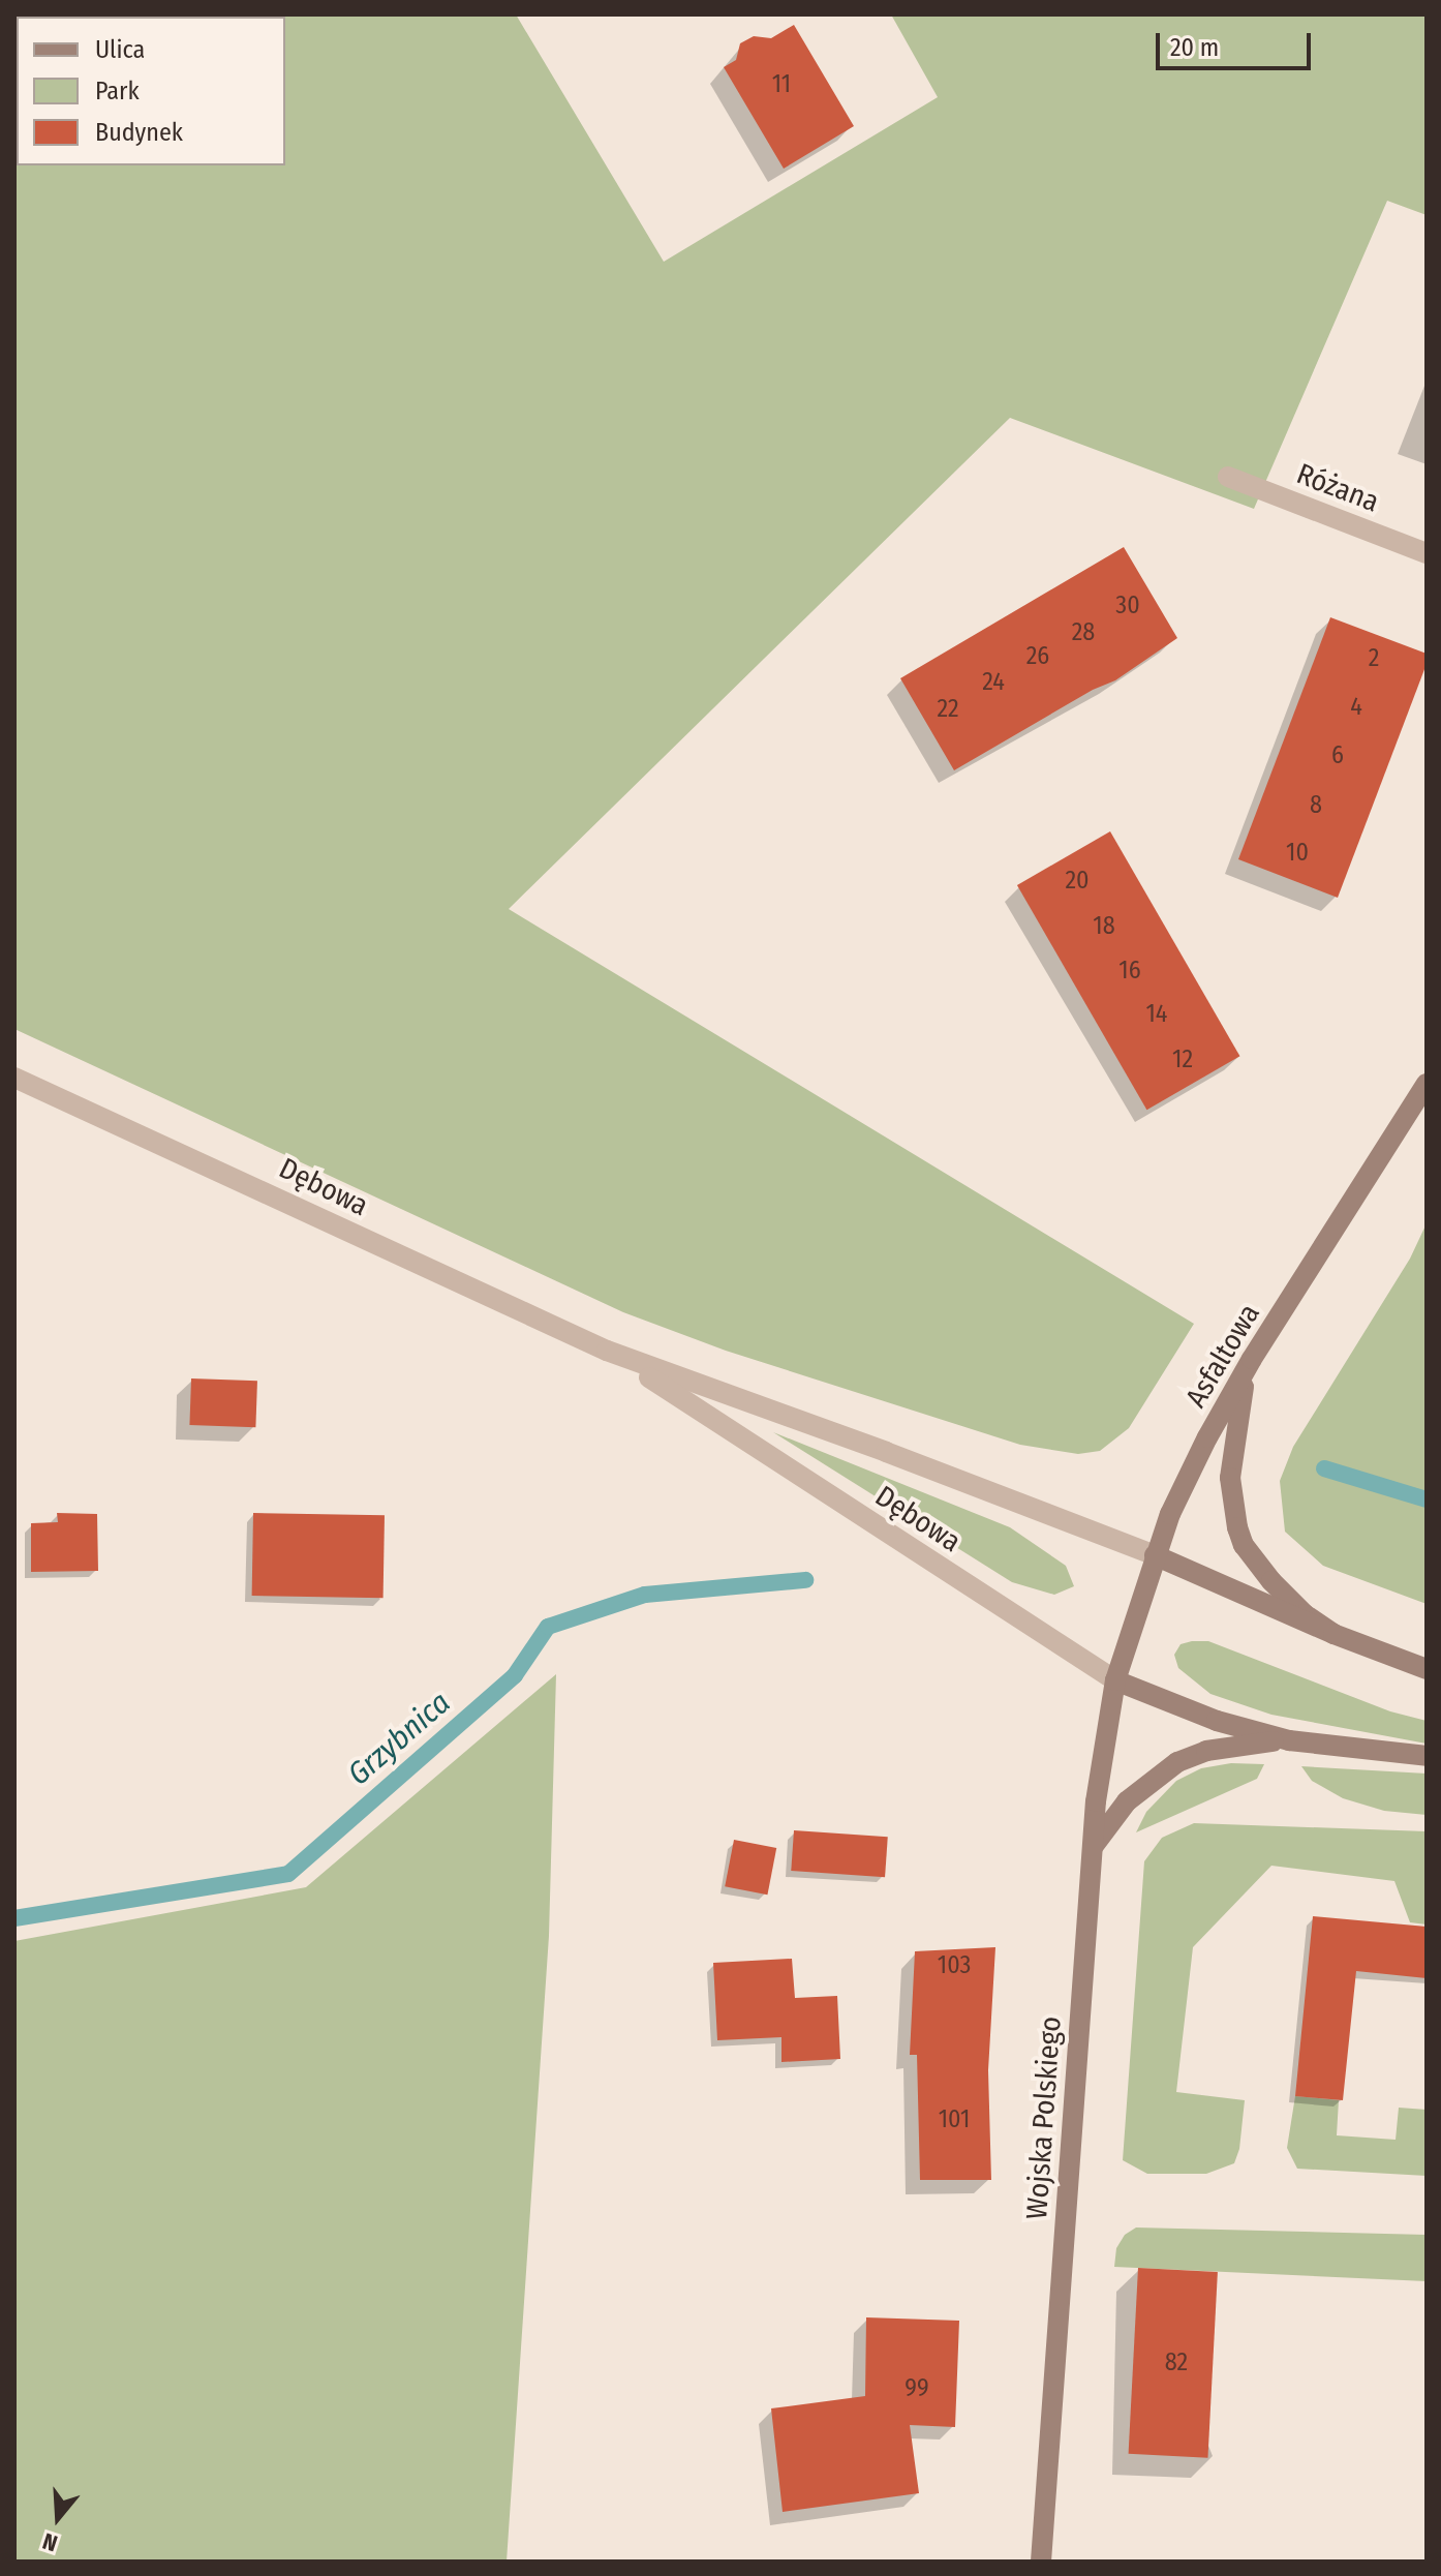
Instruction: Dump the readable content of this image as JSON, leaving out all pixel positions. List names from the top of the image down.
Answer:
{
  "streets": {
    "street": [
      "Różana",
      "Dębowa",
      "Asfaltowa",
      "Wojska Polskiego"
    ]
  },
  "crossings": [
    ["Dębowa", "Asfaltowa"],
    ["Dębowa", "Wojska Polskiego"],
    ["Asfaltowa", "Wojska Polskiego"]
  ],
  "water": ["Grzybnica"],
  "house_numbers": [
    "11",
    "30",
    "28",
    "26",
    "2",
    "24",
    "4",
    "22",
    "6",
    "8",
    "10",
    "20",
    "18",
    "16",
    "14",
    "12",
    "103",
    "101",
    "82",
    "99"
  ],
  "legend": ["Ulica", "Park", "Budynek"],
  "scale_bar": "20 m",
  "north": "bottom"
}
